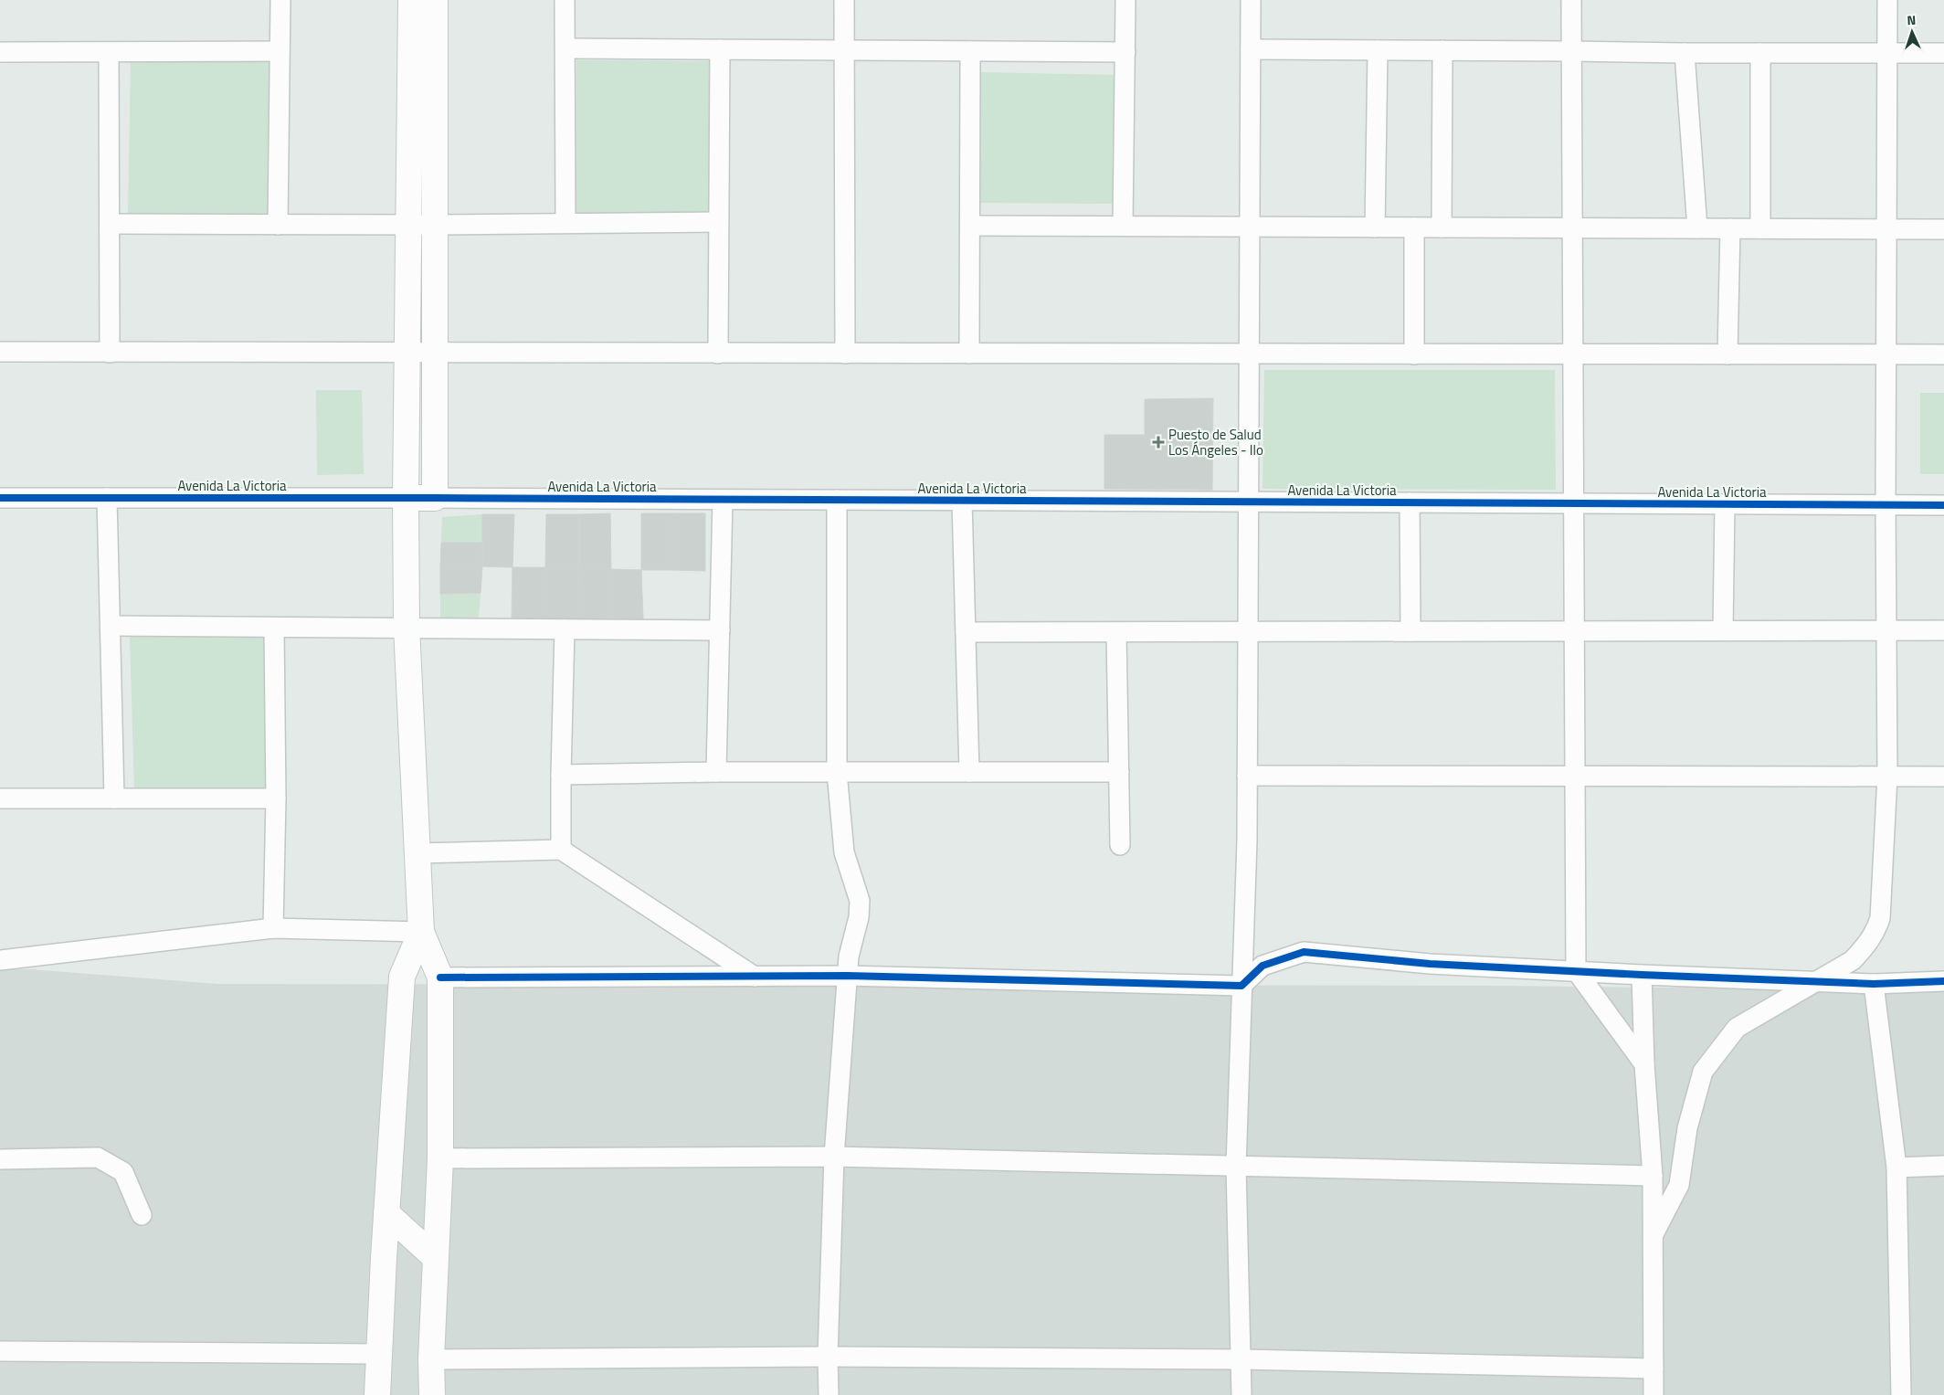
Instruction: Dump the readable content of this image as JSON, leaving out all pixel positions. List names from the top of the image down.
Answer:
{
  "streets": {
    "street": ["Avenida La Victoria"]
  },
  "places": {
    "health": ["Puesto de Salud Los Ángeles - Ilo"]
  },
  "north": "top"
}
